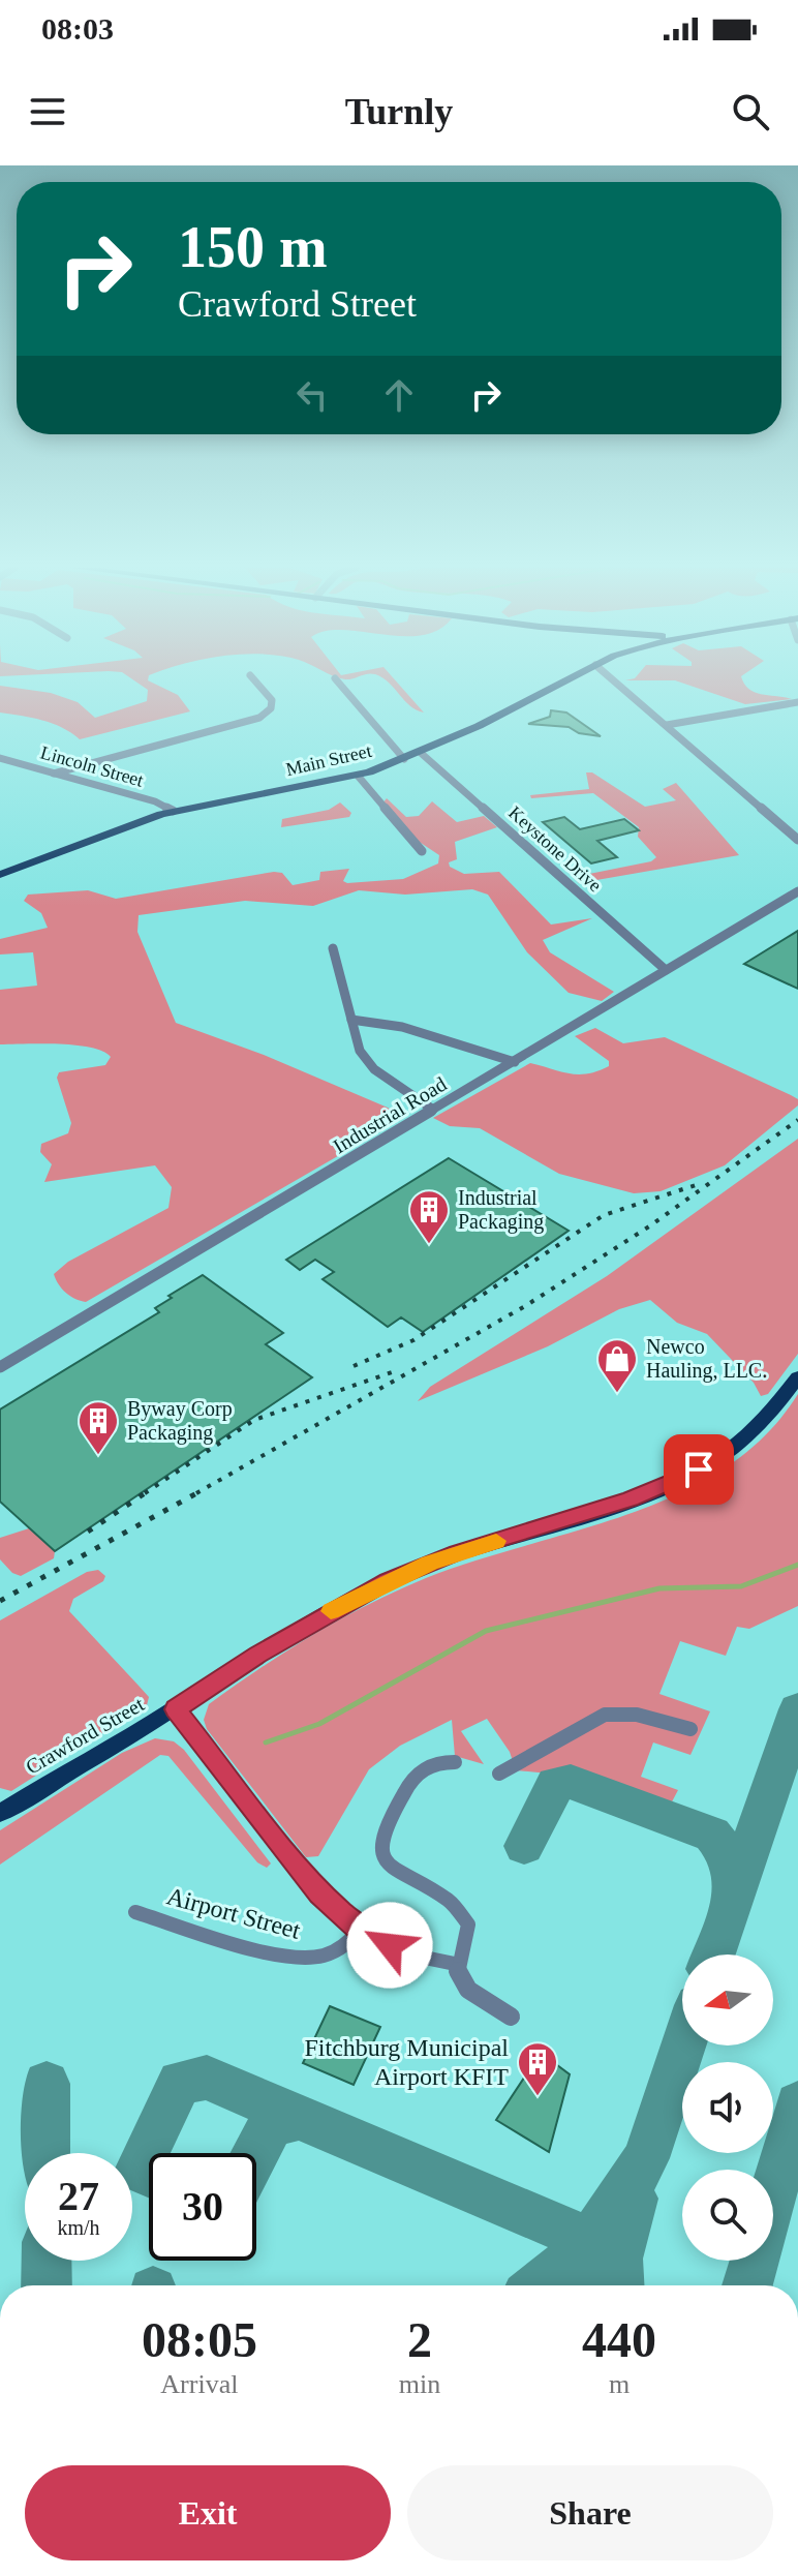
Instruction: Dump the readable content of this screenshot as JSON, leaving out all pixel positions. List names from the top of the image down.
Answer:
{
  "streets": {
    "main road": ["Main Street", "Crawford Street"],
    "street": [
      "Lincoln Street",
      "Keystone Drive",
      "Industrial Road",
      "Airport Street"
    ]
  },
  "crossings": [
    ["Main Street", "Lincoln Street"],
    ["Main Street", "Keystone Drive"],
    ["Keystone Drive", "Industrial Road"],
    ["Crawford Street", "Airport Street"]
  ],
  "places": {
    "building": ["Industrial Packaging", "Byway Corp Packaging", "Fitchburg Municipal Airport KFIT"],
    "shop": ["Newco Hauling, LLC."]
  },
  "north": "left",
  "page": {
    "status": "08:03",
    "header": "Turnly",
    "turn": ["150 m", "Crawford Street"],
    "speed": "27 km/h",
    "limit": "30",
    "eta": [
      "08:05",
      "Arrival",
      "2",
      "min",
      "440",
      "m"
    ],
    "buttons": ["Exit", "Share"]
  }
}
